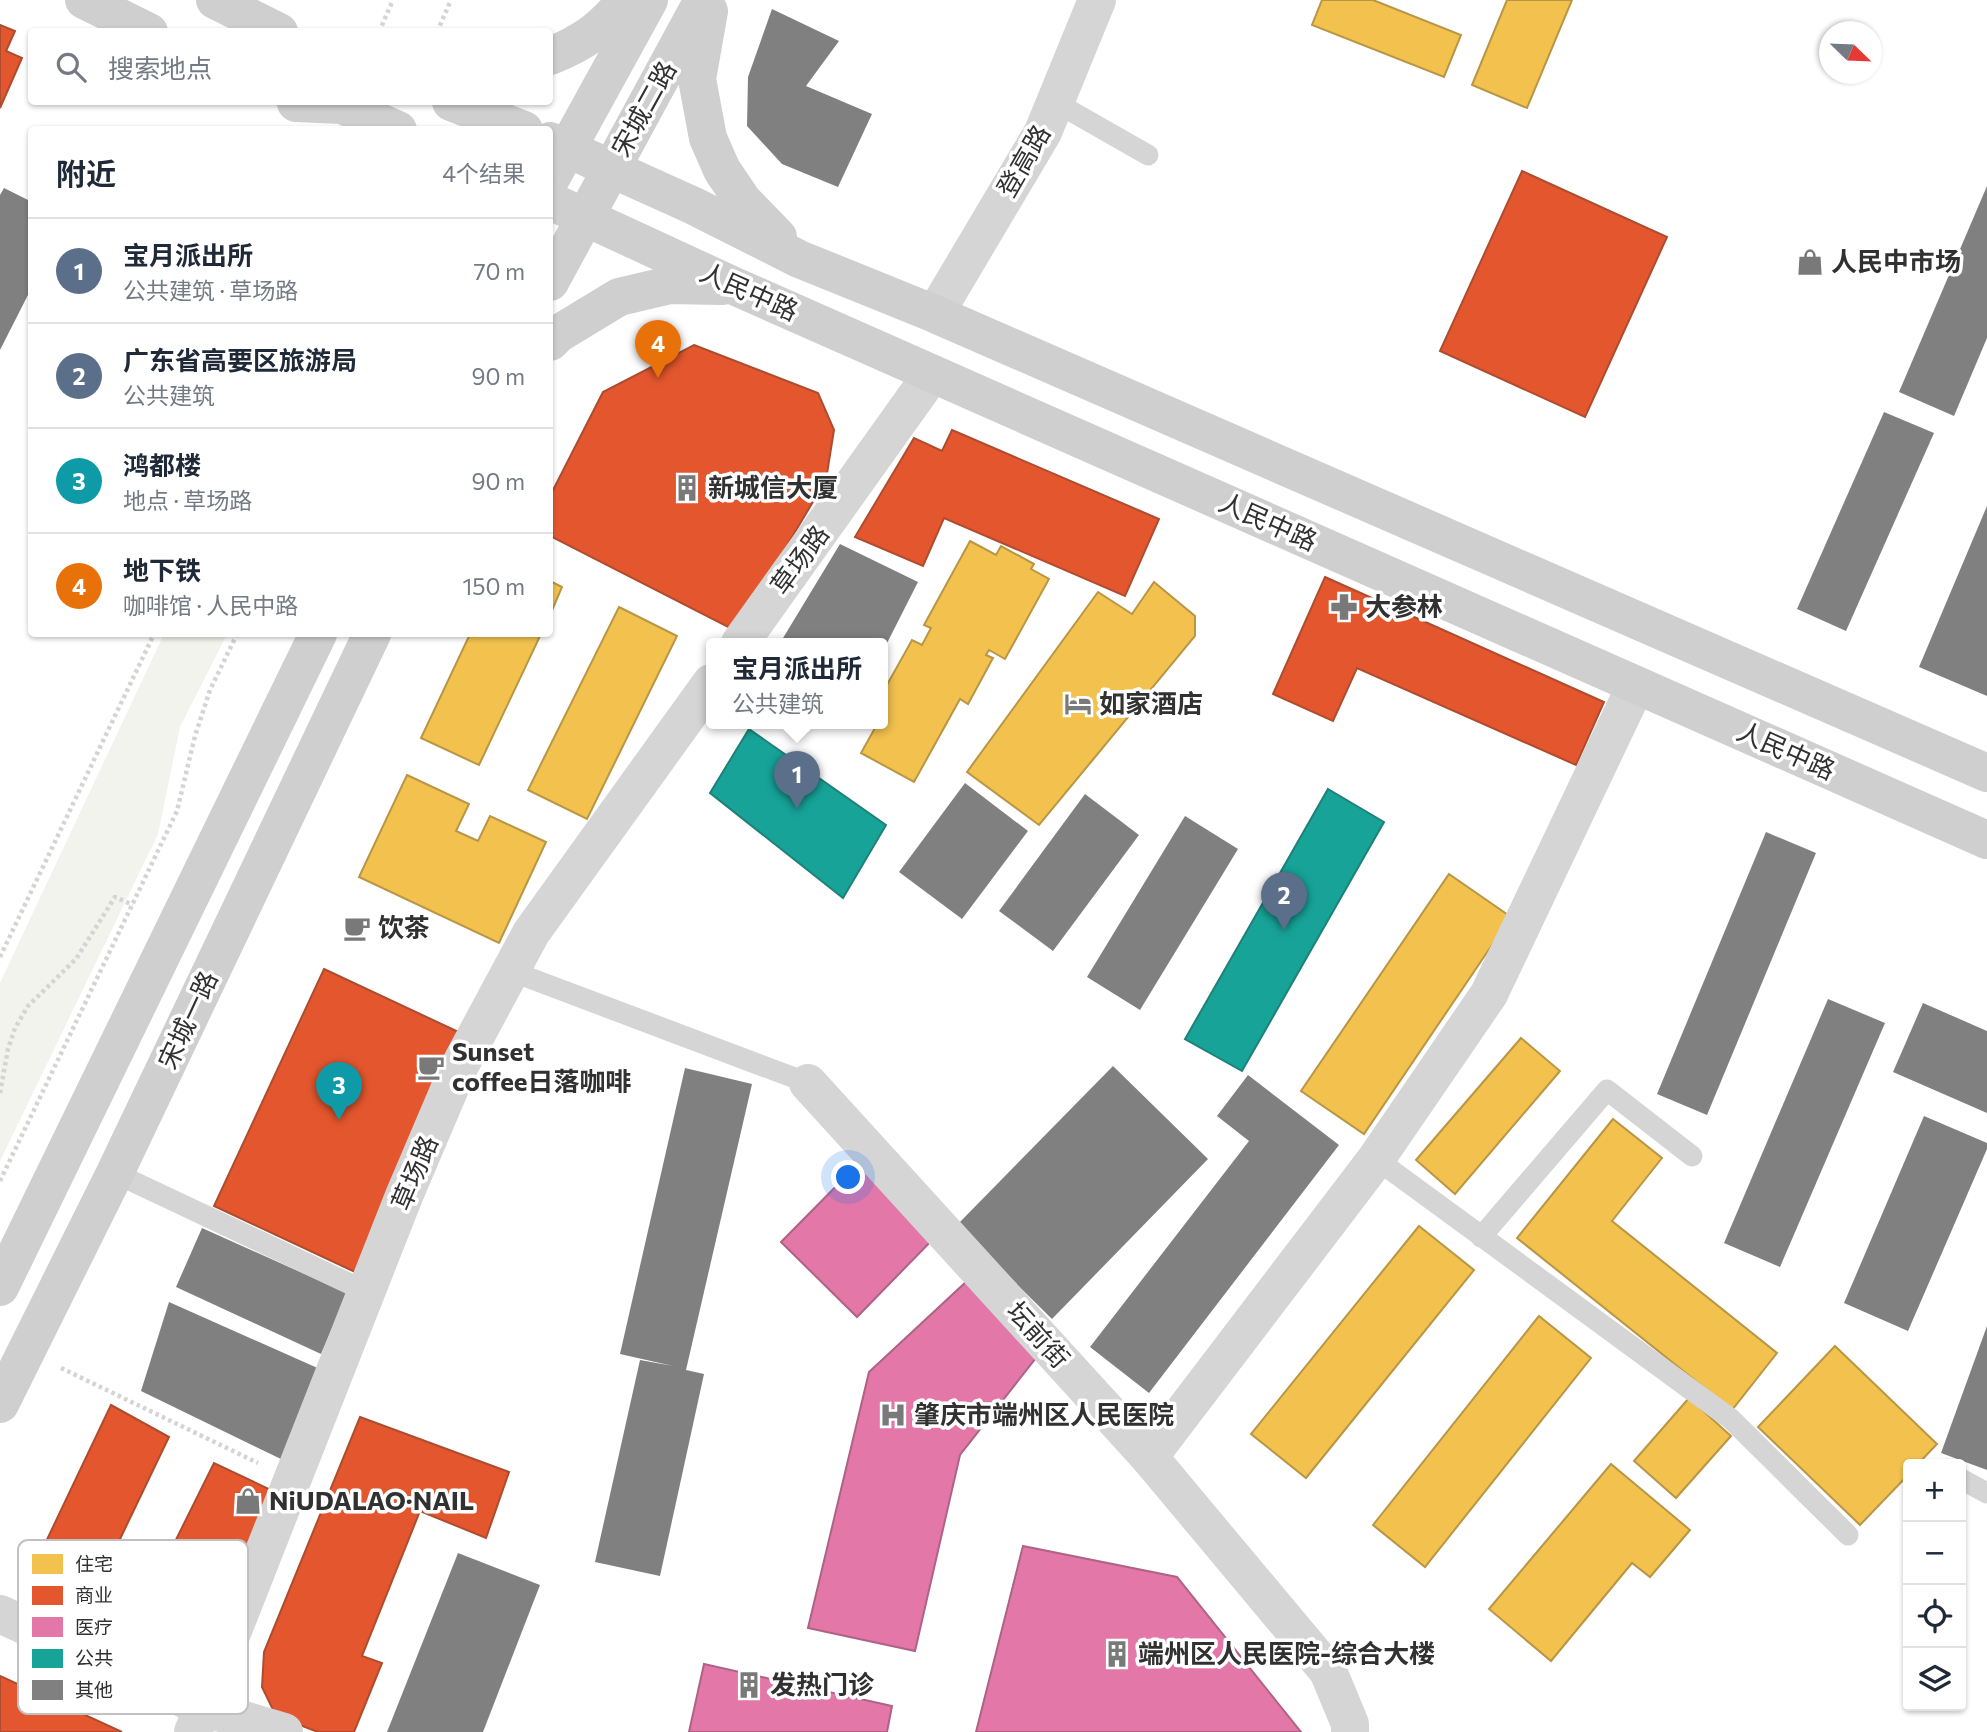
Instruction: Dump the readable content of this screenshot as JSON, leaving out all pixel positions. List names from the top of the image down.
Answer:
{
  "streets": {
    "main road": ["宋城二路", "人民中路", "宋城一路"],
    "street": ["登高路", "草场路", "坛前街"]
  },
  "crossings": [
    ["宋城二路", "人民中路"],
    ["登高路", "人民中路"],
    ["人民中路", "草场路"]
  ],
  "places": {
    "shop": ["人民中市场", "NiUDALAO·NAIL"],
    "building": ["新城信大厦", "端州区人民医院-综合大楼", "发热门诊"],
    "pharmacy": ["大参林"],
    "hotel": ["如家酒店"],
    "cafe": ["饮茶", "Sunset coffee日落咖啡"],
    "hospital": ["肇庆市端州区人民医院"]
  },
  "legend": [
    "住宅",
    "商业",
    "医疗",
    "公共",
    "其他"
  ],
  "north": "bottom right",
  "page": {
    "search": "搜索地点",
    "heading": ["附近", "4个结果"],
    "list": [
      {
        "mark": "1",
        "name": "宝月派出所",
        "note": "公共建筑 · 草场路",
        "value": "70 m"
      },
      {
        "mark": "2",
        "name": "广东省高要区旅游局",
        "note": "公共建筑",
        "value": "90 m"
      },
      {
        "mark": "3",
        "name": "鸿都楼",
        "note": "地点 · 草场路",
        "value": "90 m"
      },
      {
        "mark": "4",
        "name": "地下铁",
        "note": "咖啡馆 · 人民中路",
        "value": "150 m"
      }
    ],
    "pins": [
      "4",
      "1",
      "2",
      "3"
    ],
    "popup": ["宝月派出所", "公共建筑"],
    "map_buttons": ["+", "−"]
  }
}
